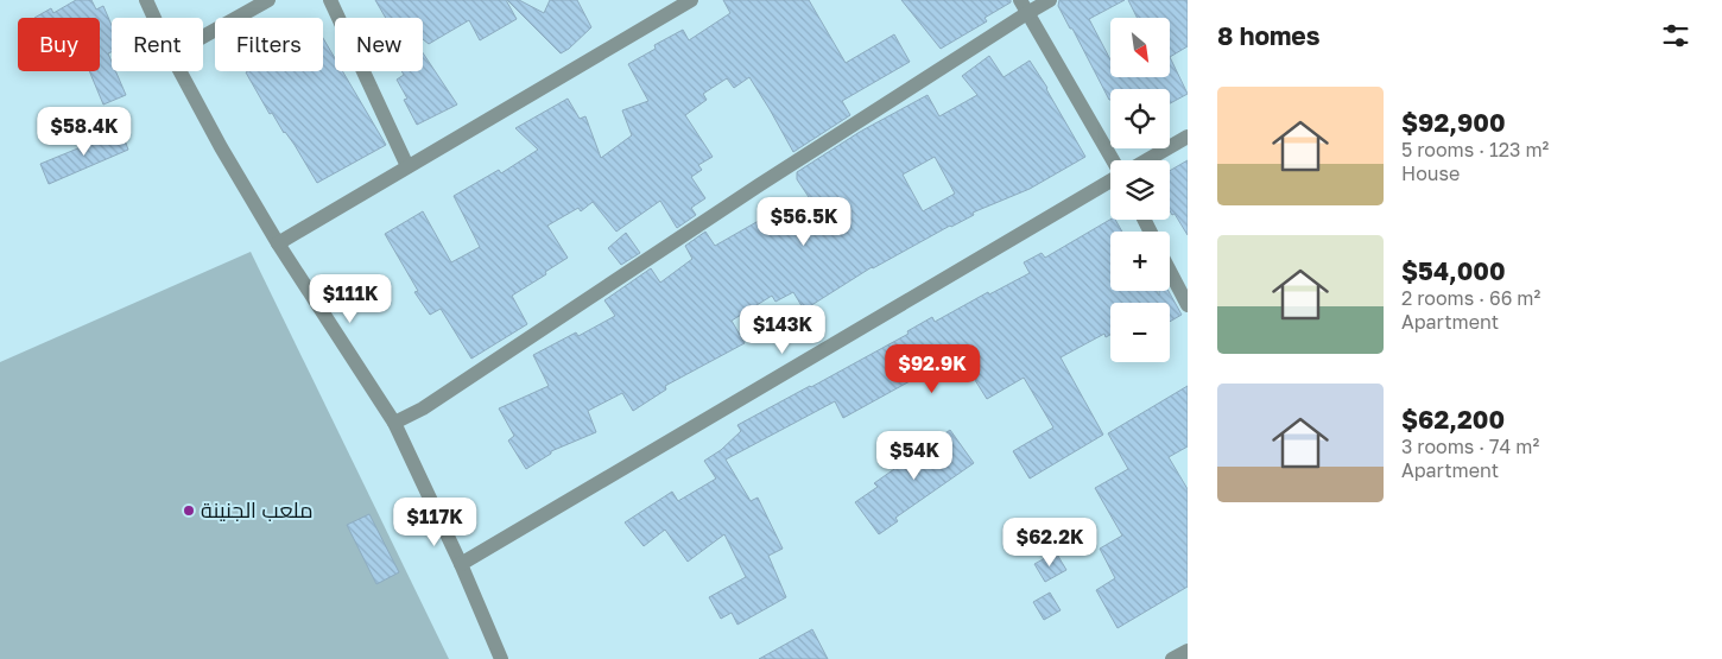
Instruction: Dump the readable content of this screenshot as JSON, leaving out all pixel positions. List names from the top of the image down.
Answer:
{
  "places": ["ملعب الجنينة"],
  "north": "bottom right",
  "page": {
    "heading": "8 homes",
    "map_buttons": ["+", "−"],
    "chip": [
      "Buy",
      "Rent",
      "Filters",
      "New"
    ],
    "list": [
      {
        "name": "$92,900",
        "note": "5 rooms · 123 m² · House"
      },
      {
        "name": "$54,000",
        "note": "2 rooms · 66 m² · Apartment"
      },
      {
        "name": "$62,200",
        "note": "3 rooms · 74 m² · Apartment"
      }
    ],
    "price": [
      "$58.4K",
      "$56.5K",
      "$111K",
      "$143K",
      "$92.9K",
      "$54K",
      "$117K",
      "$62.2K"
    ]
  }
}
